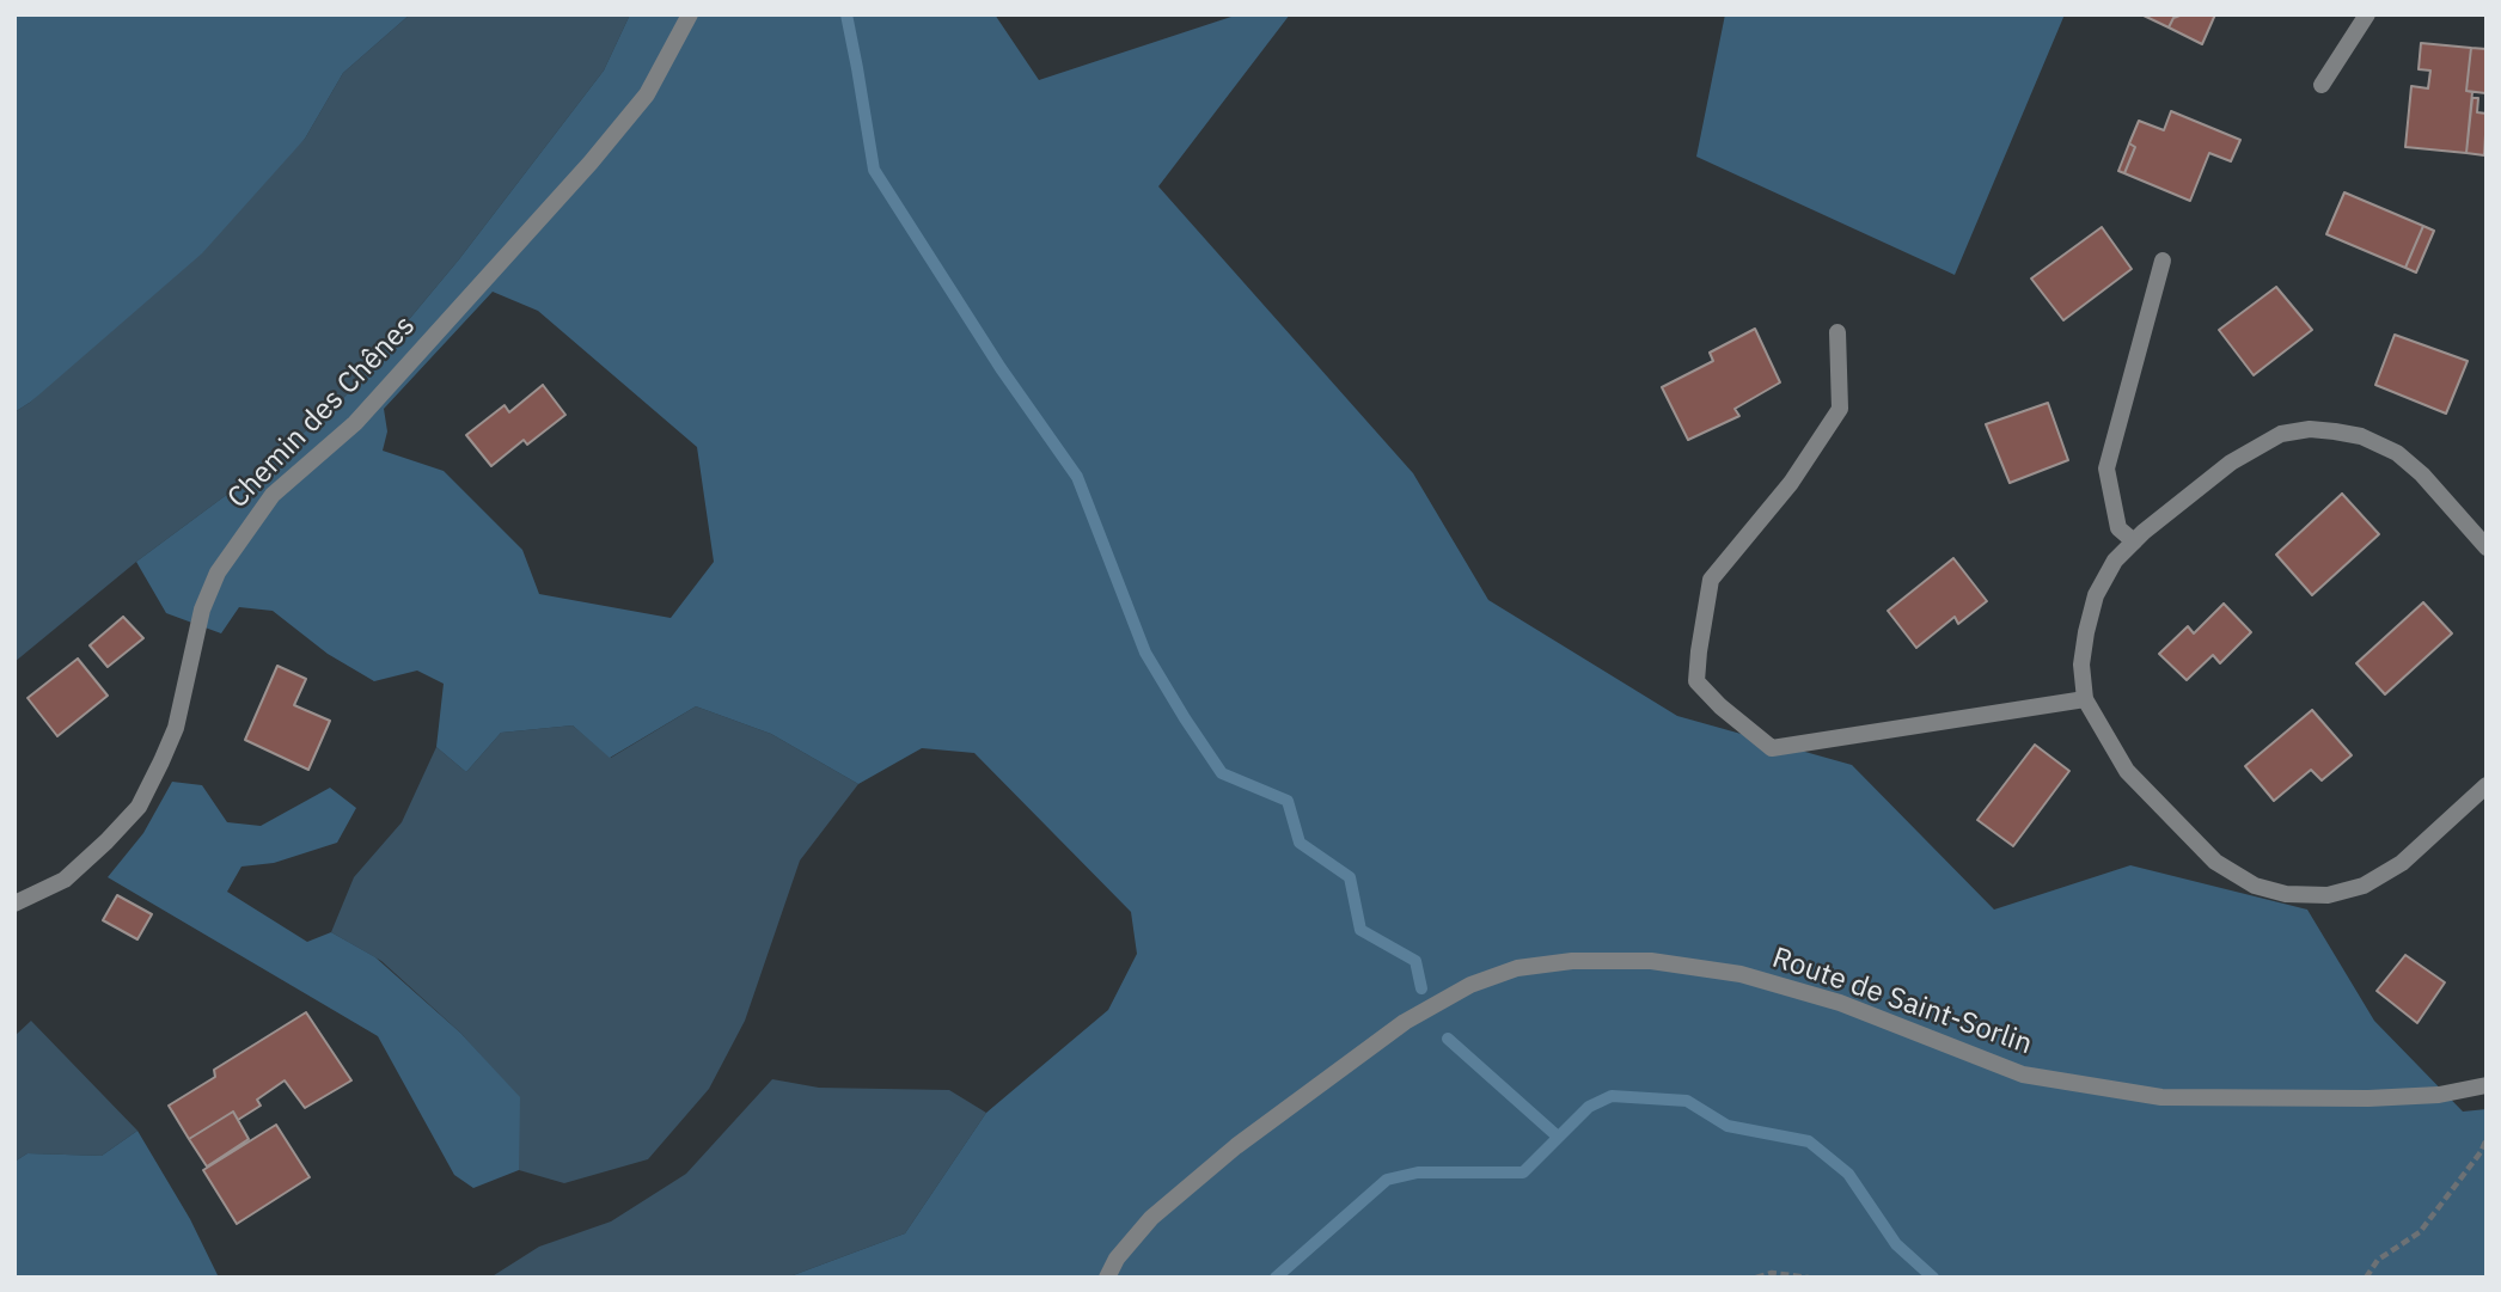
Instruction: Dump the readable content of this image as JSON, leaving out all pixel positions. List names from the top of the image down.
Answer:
{
  "streets": {
    "street": ["Chemin des Chênes", "Route de Saint-Sorlin"]
  }
}
